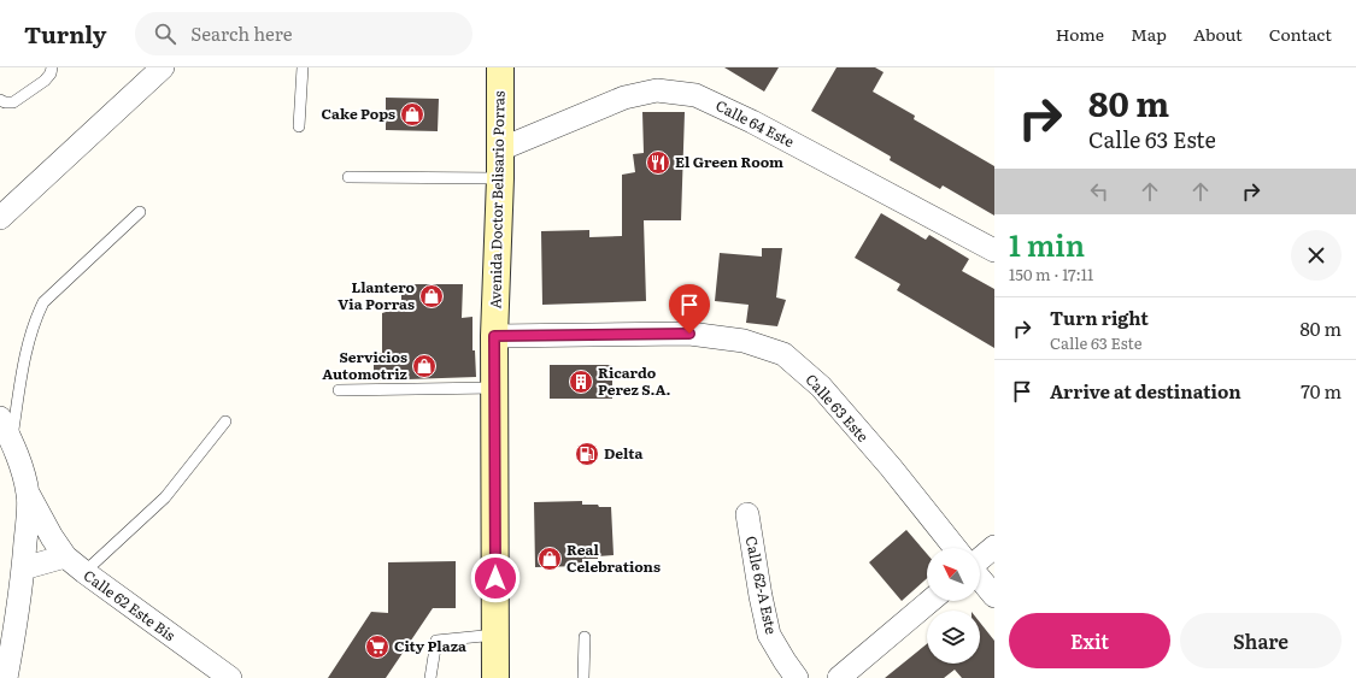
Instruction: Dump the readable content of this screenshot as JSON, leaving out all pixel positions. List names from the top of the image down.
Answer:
{
  "streets": {
    "street": [
      "Calle 64 Este",
      "Avenida Doctor Belisario Porras",
      "Calle 63 Este",
      "Calle 62-A Este",
      "Calle 62 Este Bis"
    ]
  },
  "crossings": [
    ["Calle 64 Este", "Avenida Doctor Belisario Porras"],
    ["Avenida Doctor Belisario Porras", "Calle 63 Este"]
  ],
  "places": {
    "shop": [
      "Cake Pops",
      "Llantero Via Porras",
      "Servicios Automotriz",
      "Real Celebrations"
    ],
    "restaurant": ["El Green Room"],
    "building": ["Ricardo Perez S.A."],
    "fuel station": ["Delta"],
    "supermarket": ["City Plaza"]
  },
  "north": "top left",
  "page": {
    "header": "Turnly",
    "search": "Search here",
    "nav": [
      "Home",
      "Map",
      "About",
      "Contact"
    ],
    "turn": ["80 m", "Calle 63 Este"],
    "heading": ["1 min", "150 m · 17:11"],
    "list": [
      {
        "name": "Turn right",
        "note": "Calle 63 Este",
        "value": "80 m"
      },
      {
        "name": "Arrive at destination",
        "value": "70 m"
      }
    ],
    "buttons": ["Exit", "Share"]
  }
}
